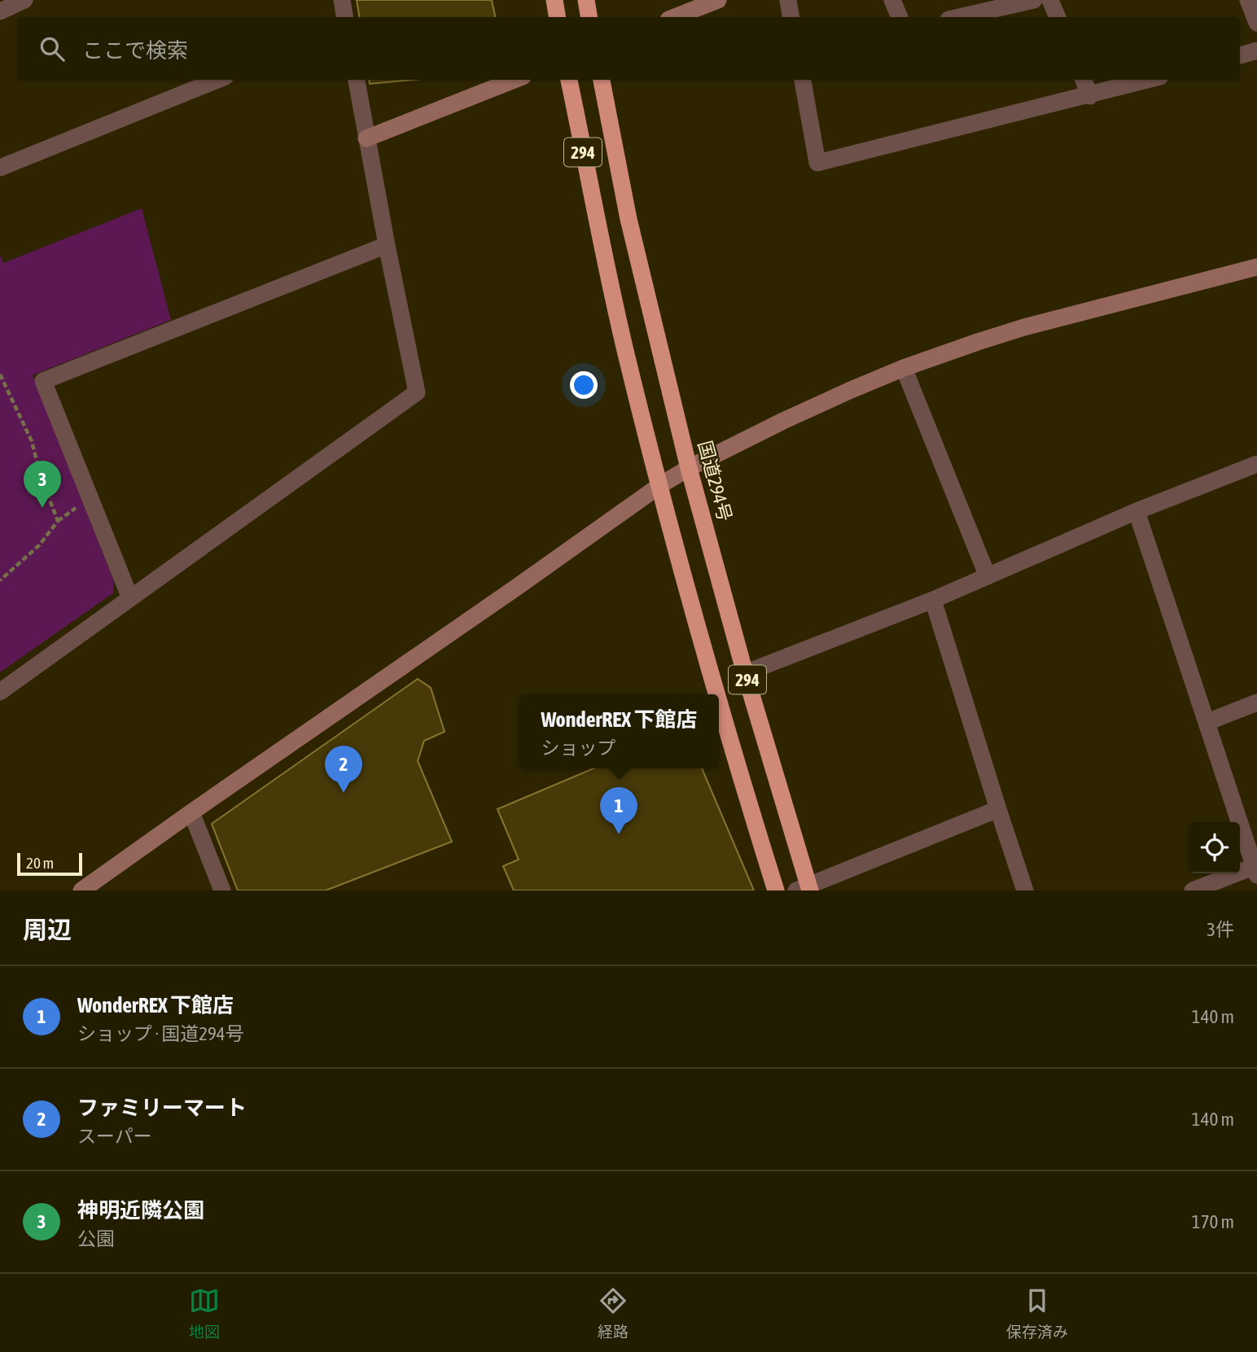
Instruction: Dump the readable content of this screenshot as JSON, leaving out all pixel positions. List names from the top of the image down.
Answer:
{
  "streets": {
    "highway": ["294", "国道294号"]
  },
  "scale_bar": "20 m",
  "page": {
    "search": "ここで検索",
    "pins": ["3", "2", "1"],
    "popup": ["WonderREX 下館店", "ショップ"],
    "scale": "20 m",
    "heading": ["周辺", "3件"],
    "list": [
      {
        "mark": "1",
        "name": "WonderREX 下館店",
        "note": "ショップ · 国道294号",
        "value": "140 m"
      },
      {
        "mark": "2",
        "name": "ファミリーマート",
        "note": "スーパー",
        "value": "140 m"
      },
      {
        "mark": "3",
        "name": "神明近隣公園",
        "note": "公園",
        "value": "170 m"
      }
    ],
    "nav": ["地図", "経路", "保存済み"]
  }
}
